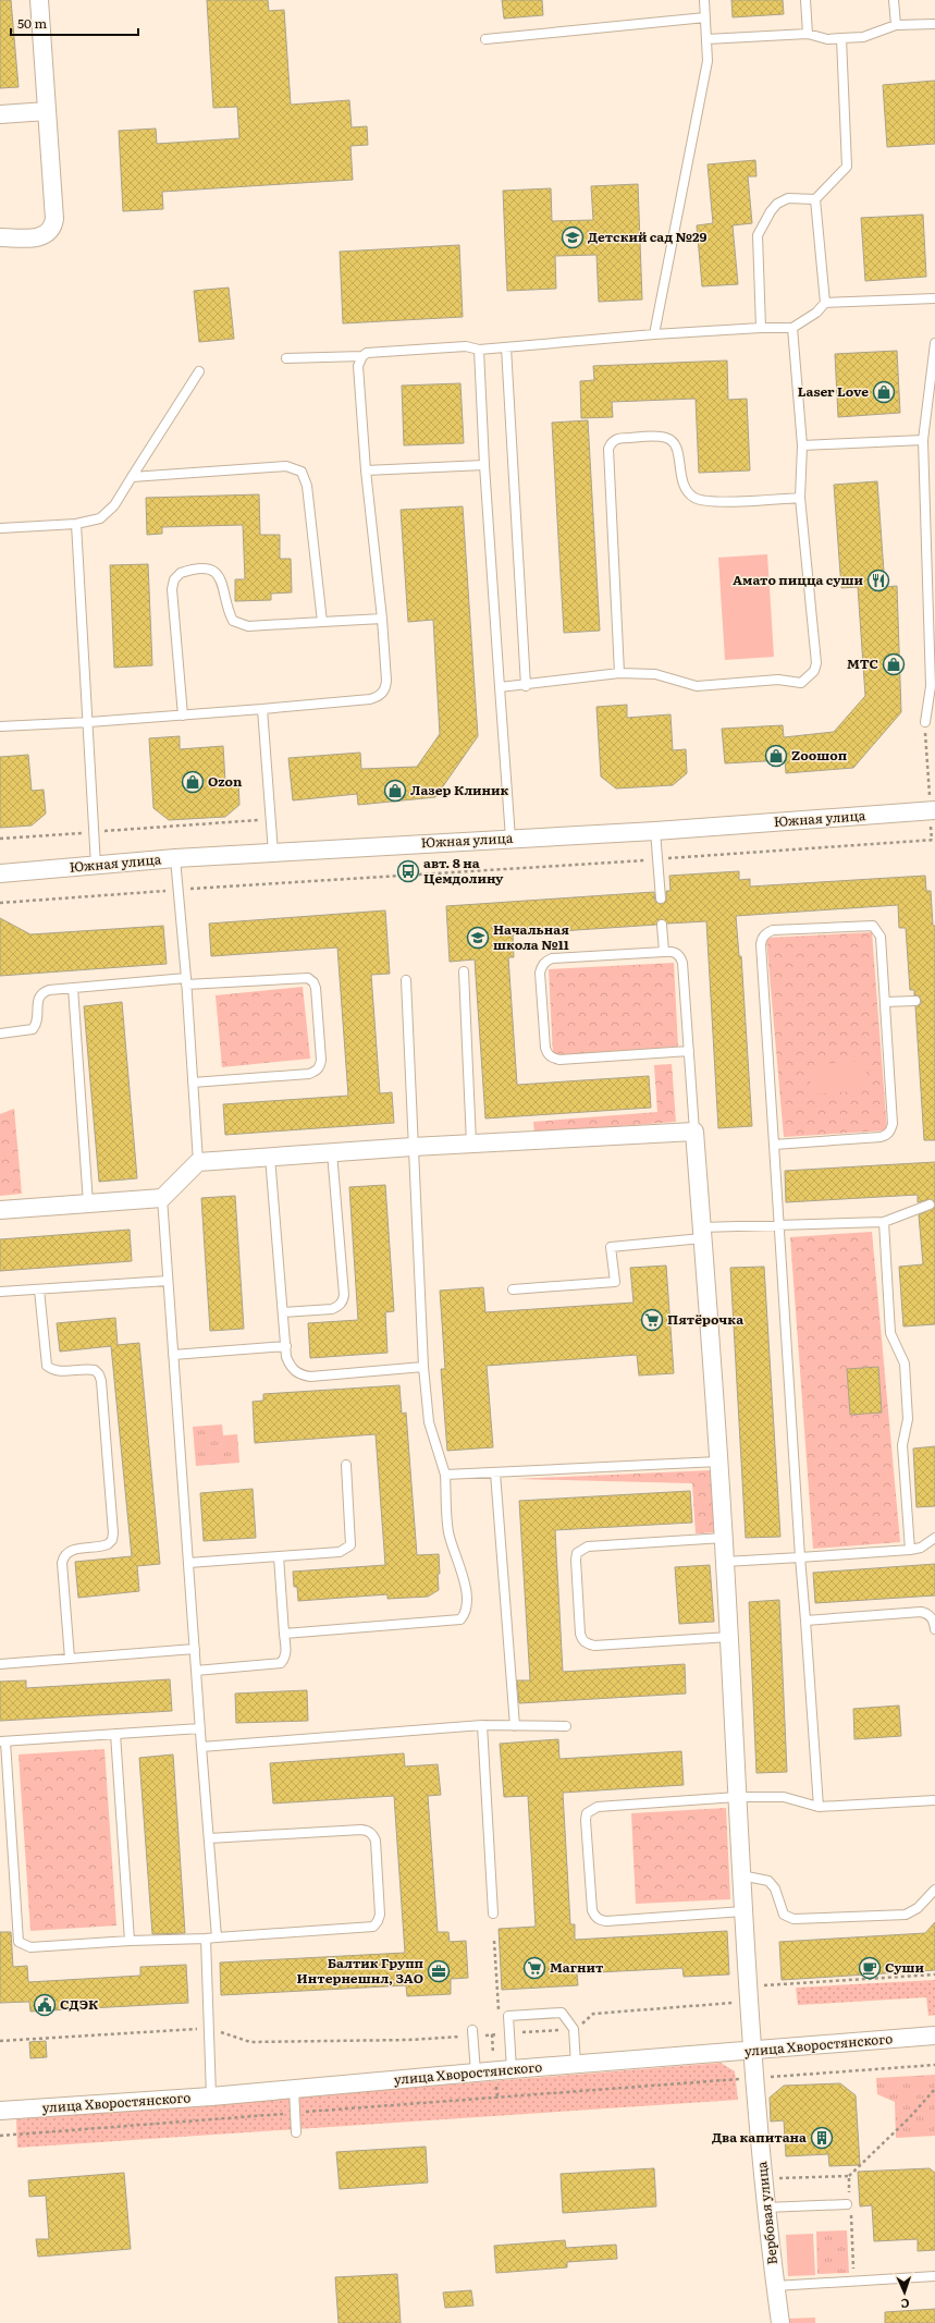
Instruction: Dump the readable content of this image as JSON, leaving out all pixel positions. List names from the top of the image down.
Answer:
{
  "streets": {
    "street": ["Южная улица", "улица Хворостянского", "Вербовая улица"]
  },
  "crossings": [
    ["улица Хворостянского", "Вербовая улица"]
  ],
  "places": {
    "school or university": ["Детский сад №29", "Начальная школа №11"],
    "shop": [
      "Laser Love",
      "МТС",
      "Zooшоп",
      "Ozon",
      "Лазер Клиник"
    ],
    "restaurant": ["Амато пицца суши"],
    "bus stop": ["авт. 8 на Цемдолину"],
    "supermarket": ["Пятёрочка", "Магнит"],
    "cafe": ["Суши"],
    "office": ["Балтик Групп Интернешнл, ЗАО"],
    "public building": ["СДЭК"],
    "building": ["Два капитана"]
  },
  "scale_bar": "50 m",
  "north": "bottom"
}
